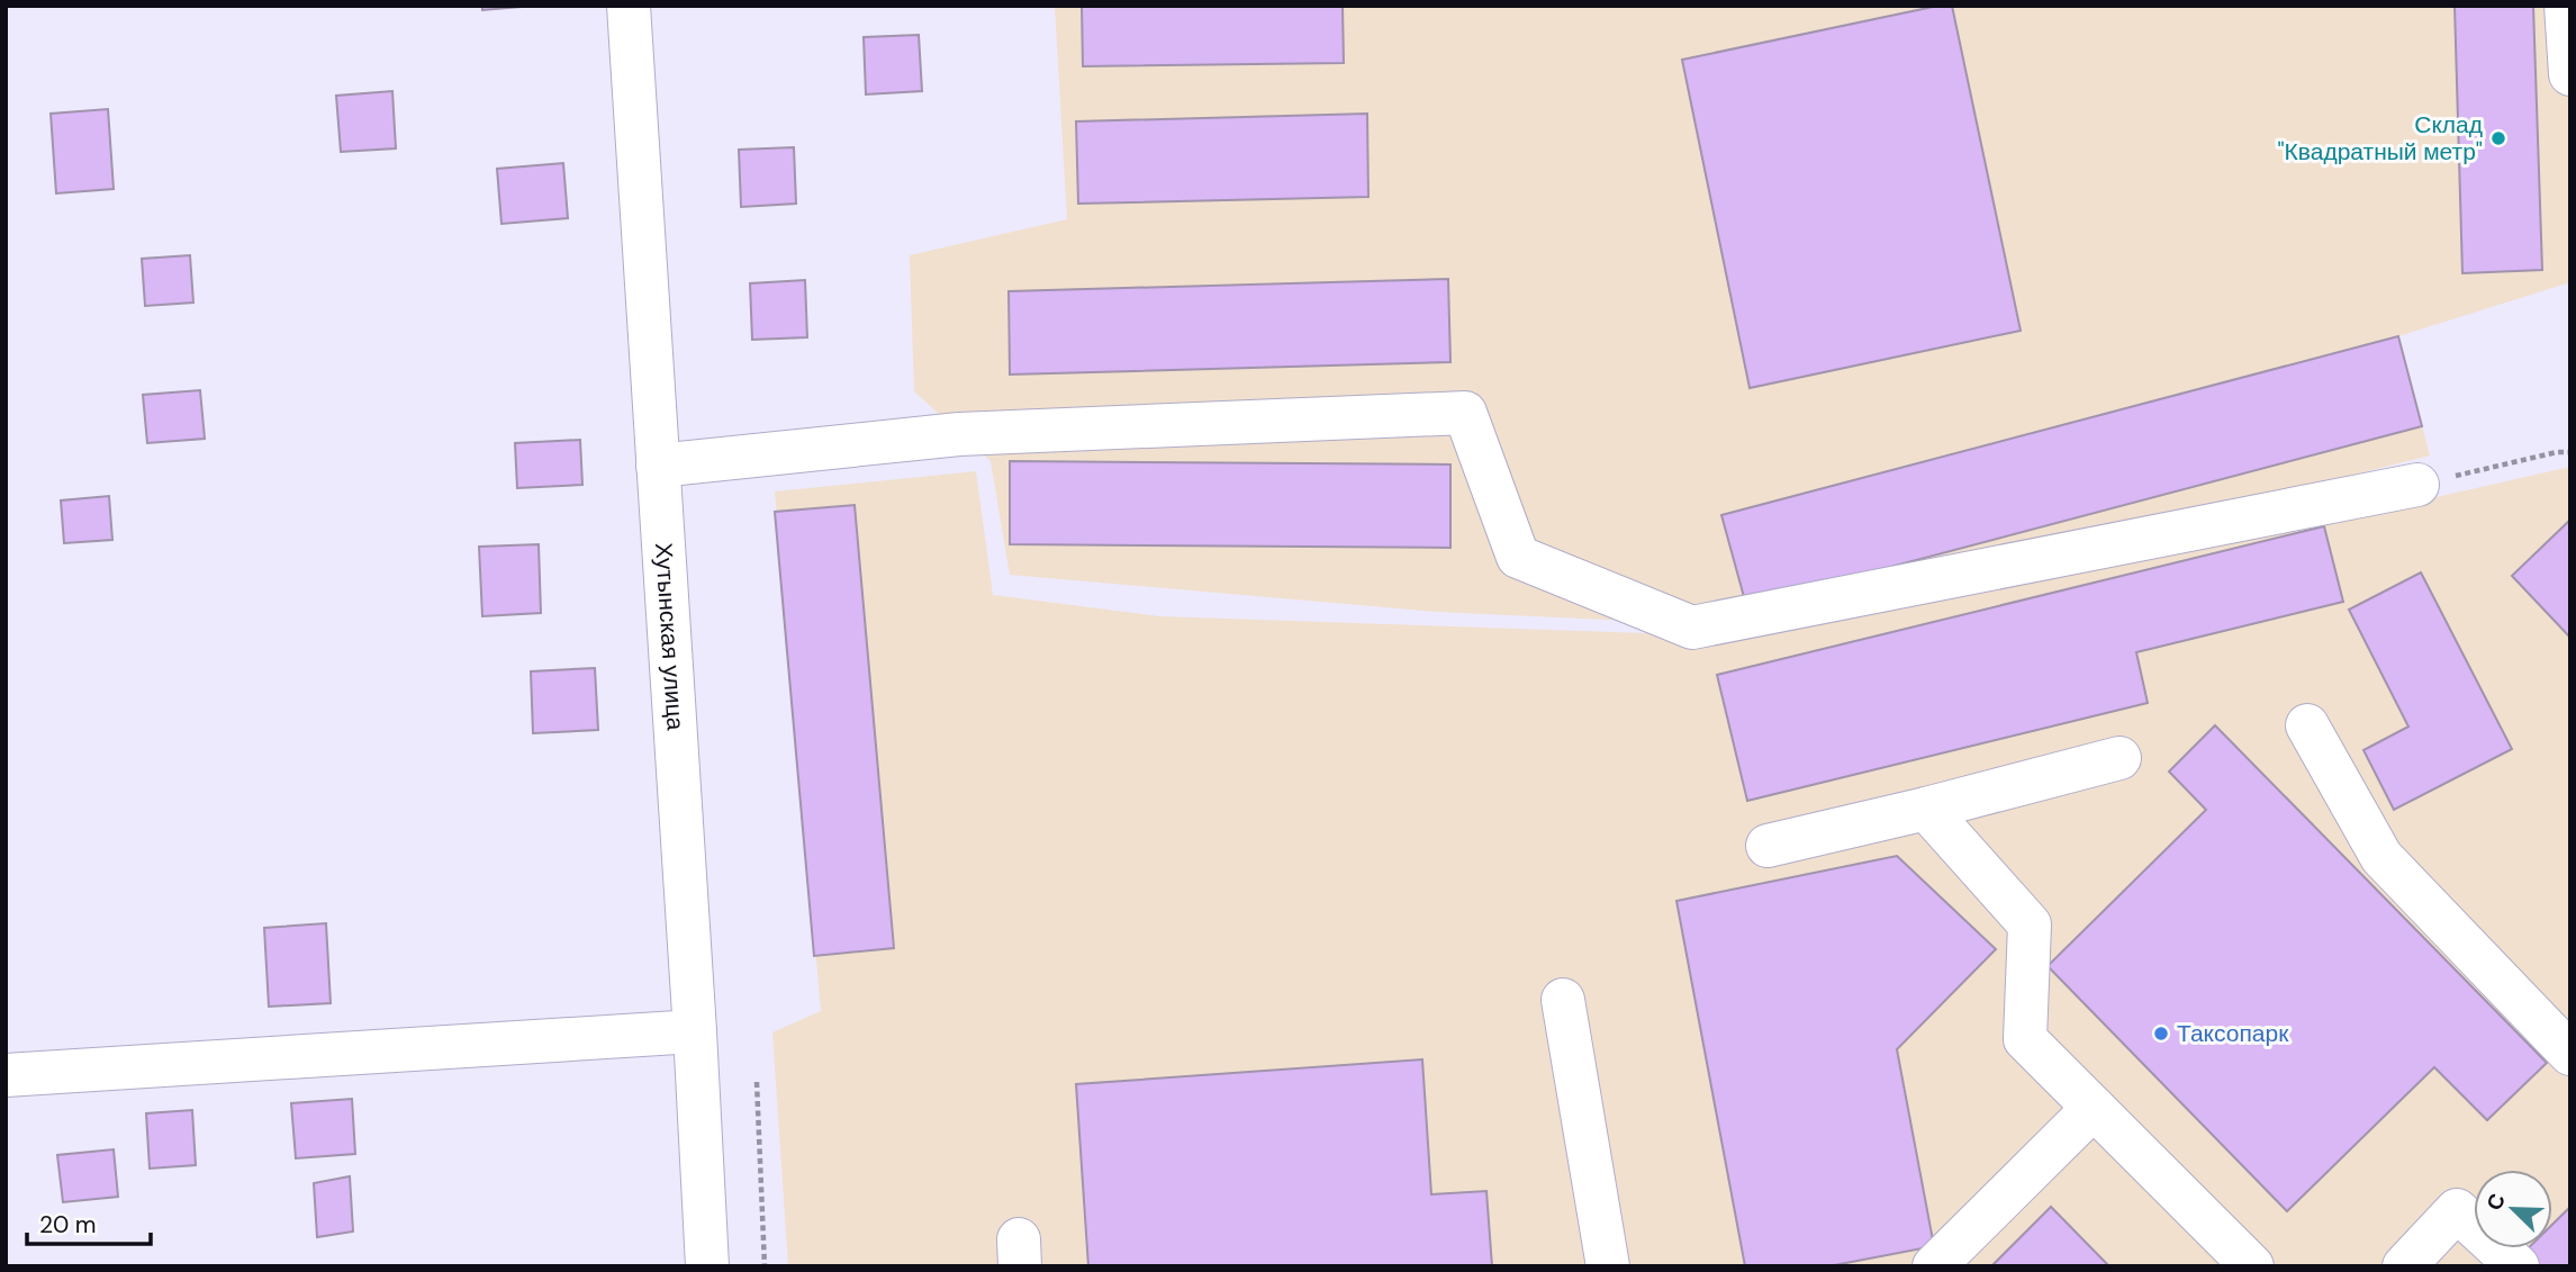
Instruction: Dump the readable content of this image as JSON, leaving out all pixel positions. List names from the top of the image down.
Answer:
{
  "streets": {
    "street": ["Хутынская улица"]
  },
  "places": ["Склад \"Квадратный метр\"", "Таксопарк"],
  "scale_bar": "20 m",
  "north": "top left"
}
